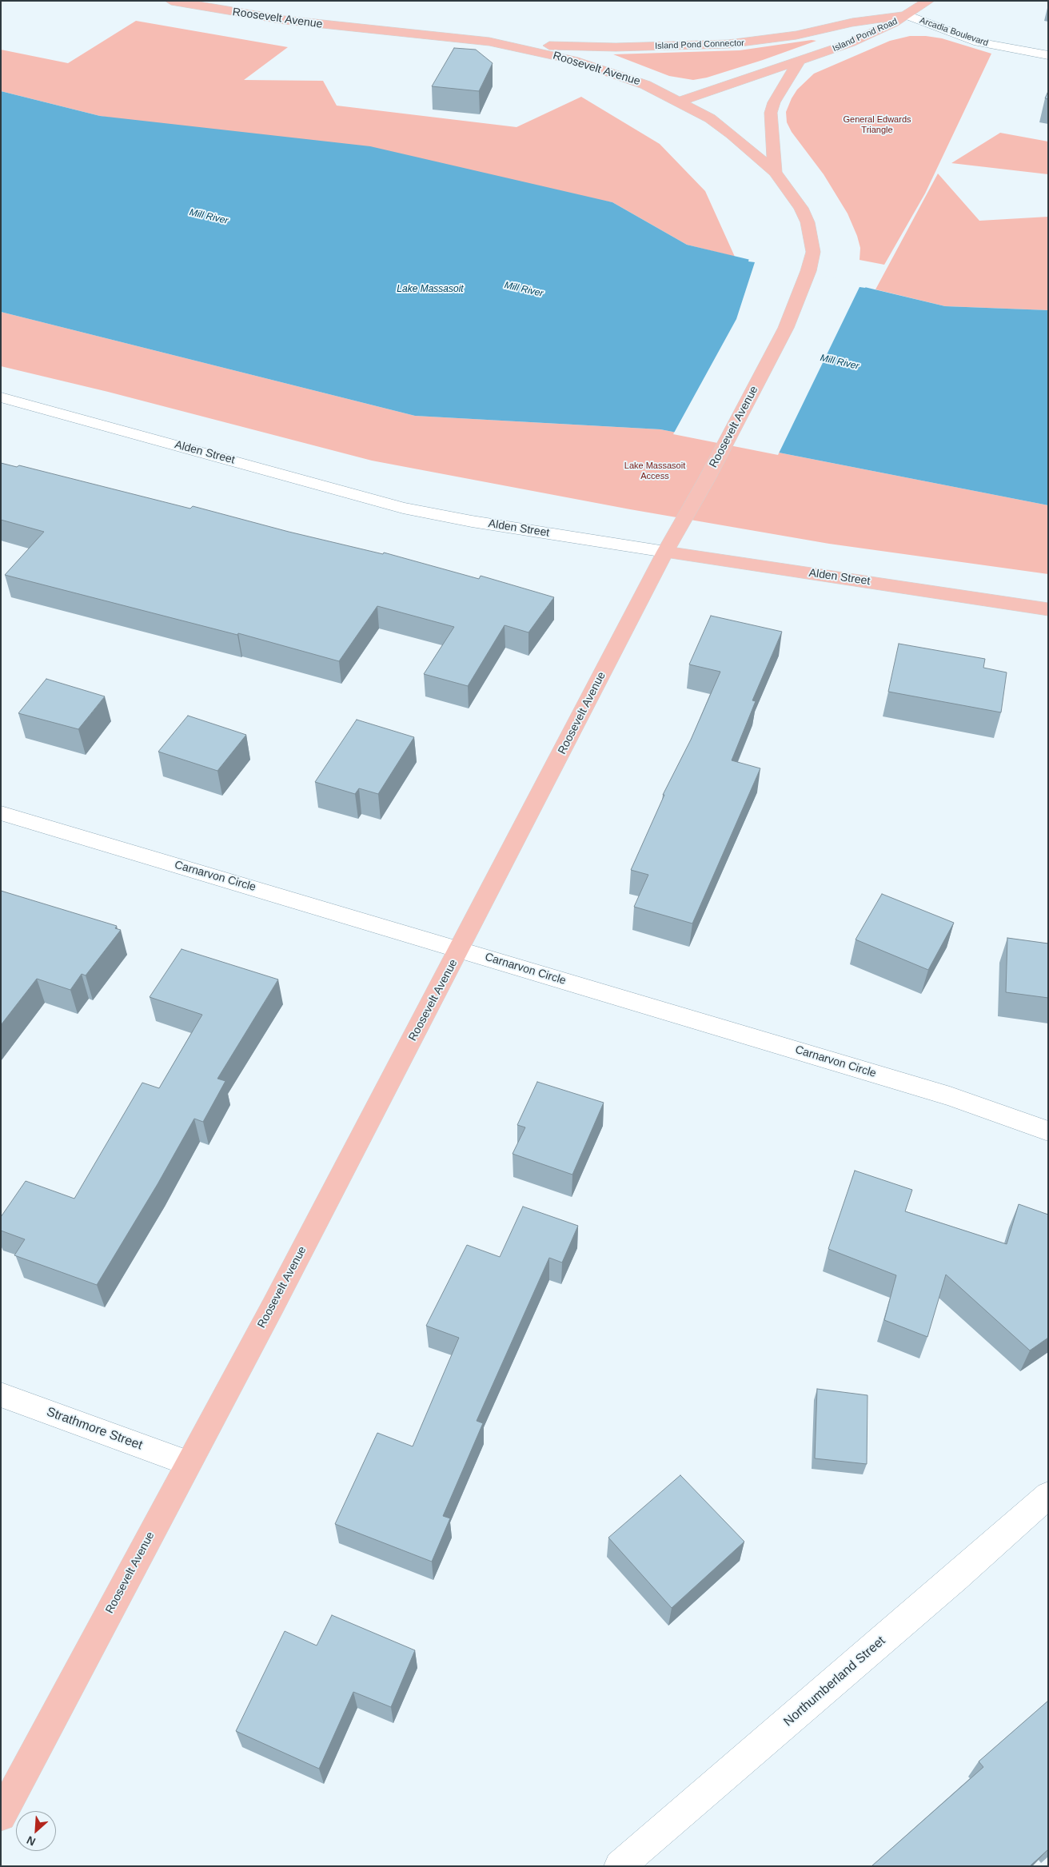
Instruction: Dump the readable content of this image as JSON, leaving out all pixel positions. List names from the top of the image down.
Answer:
{
  "streets": {
    "main road": [
      "Roosevelt Avenue",
      "Island Pond Road",
      "Island Pond Connector",
      "Alden Street"
    ],
    "street": [
      "Arcadia Boulevard",
      "Carnarvon Circle",
      "Strathmore Street",
      "Northumberland Street"
    ]
  },
  "crossings": [
    ["Roosevelt Avenue", "Island Pond Road"],
    ["Roosevelt Avenue", "Island Pond Connector"],
    ["Roosevelt Avenue", "Alden Street"],
    ["Roosevelt Avenue", "Carnarvon Circle"],
    ["Roosevelt Avenue", "Strathmore Street"],
    ["Arcadia Boulevard", "Island Pond Road"],
    ["Arcadia Boulevard", "Island Pond Connector"],
    ["Island Pond Road", "Island Pond Connector"]
  ],
  "water": ["Mill River", "Lake Massasoit"],
  "parks": ["General Edwards Triangle", "Lake Massasoit Access"],
  "north": "bottom left"
}
